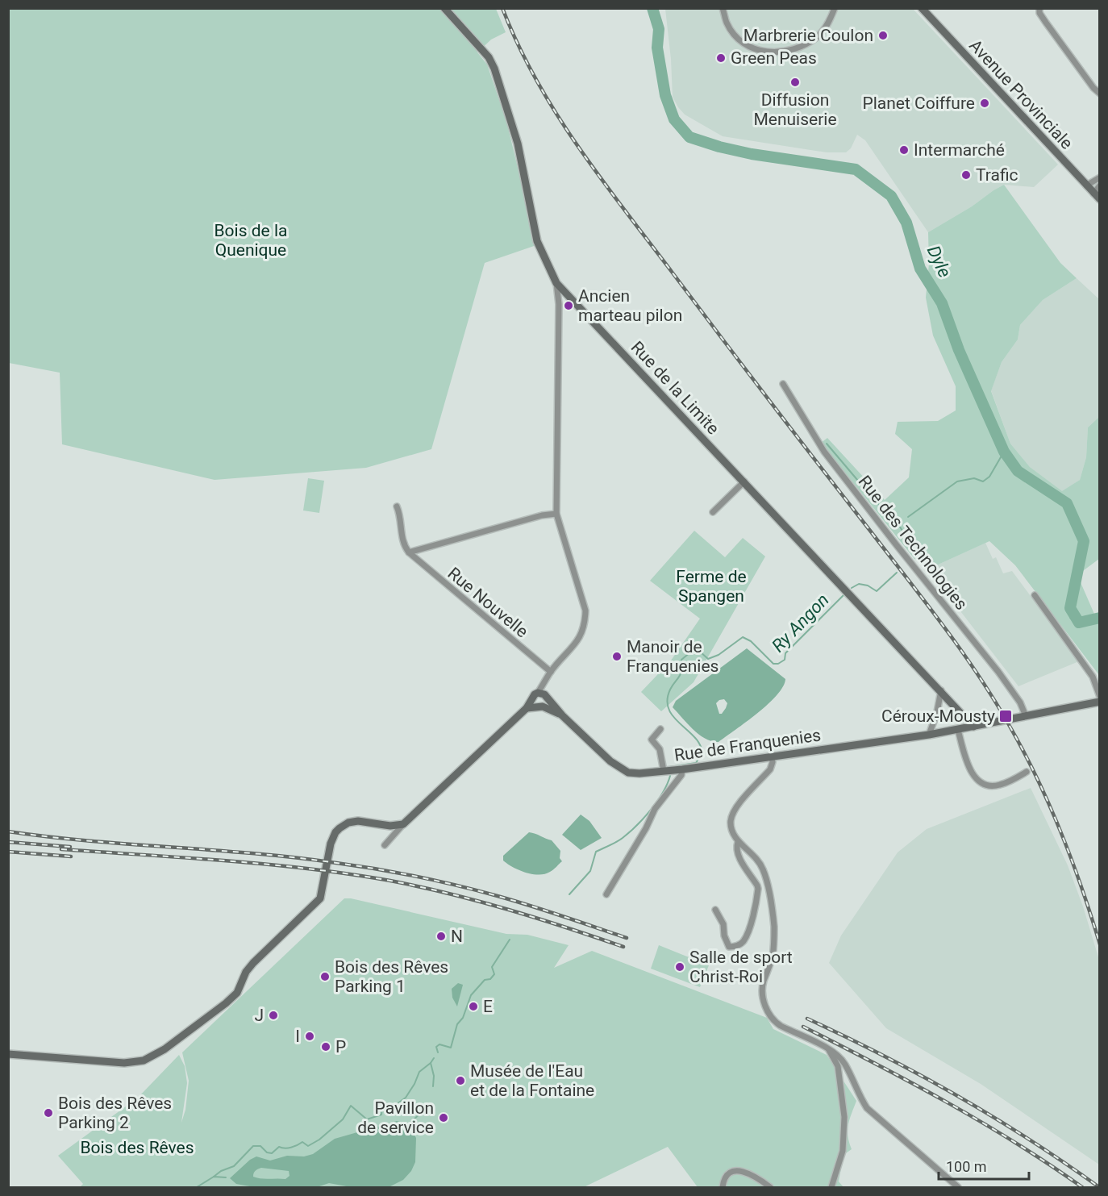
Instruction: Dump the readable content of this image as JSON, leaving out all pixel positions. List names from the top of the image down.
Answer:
{
  "streets": {
    "street": [
      "Avenue Provinciale",
      "Rue de la Limite",
      "Rue des Technologies",
      "Rue Nouvelle",
      "Rue de Franquenies"
    ]
  },
  "crossings": [
    ["Rue de la Limite", "Rue de Franquenies"],
    ["Rue des Technologies", "Rue de Franquenies"]
  ],
  "water": ["Dyle", "Ry Angon"],
  "parks": ["Bois de la Quenique", "Ferme de Spangen", "Bois des Rêves"],
  "places": {
    "other": [
      "Marbrerie Coulon",
      "Green Peas",
      "Diffusion Menuiserie",
      "Planet Coiffure",
      "Intermarché",
      "Trafic",
      "Ancien marteau pilon",
      "Manoir de Franquenies",
      "N",
      "Salle de sport Christ-Roi",
      "Bois des Rêves Parking 1",
      "E",
      "J",
      "I",
      "P",
      "Musée de l'Eau et de la Fontaine",
      "Bois des Rêves Parking 2",
      "Pavillon de service"
    ],
    "transit": ["Céroux-Mousty"]
  },
  "scale_bar": "100 m"
}
